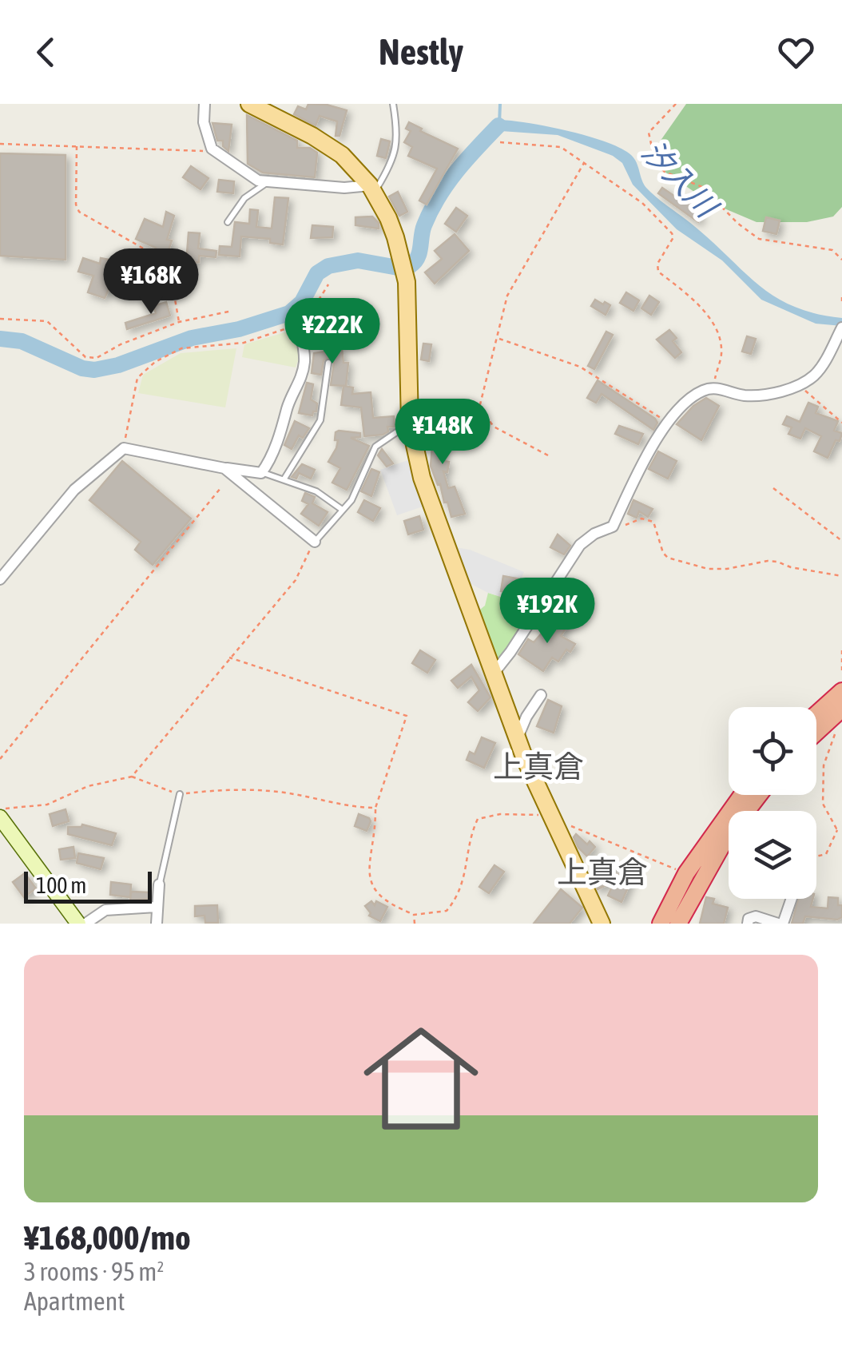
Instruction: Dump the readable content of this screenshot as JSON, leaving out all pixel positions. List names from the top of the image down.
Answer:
{
  "districts": ["上真倉", "上真倉"],
  "water": ["汐入川"],
  "scale_bar": "100 m",
  "page": {
    "header": "Nestly",
    "price": [
      "¥168K",
      "¥222K",
      "¥148K",
      "¥192K"
    ],
    "scale": "100 m",
    "list": [
      {
        "name": "¥168,000/mo",
        "note": "3 rooms · 95 m² · Apartment"
      }
    ]
  }
}
